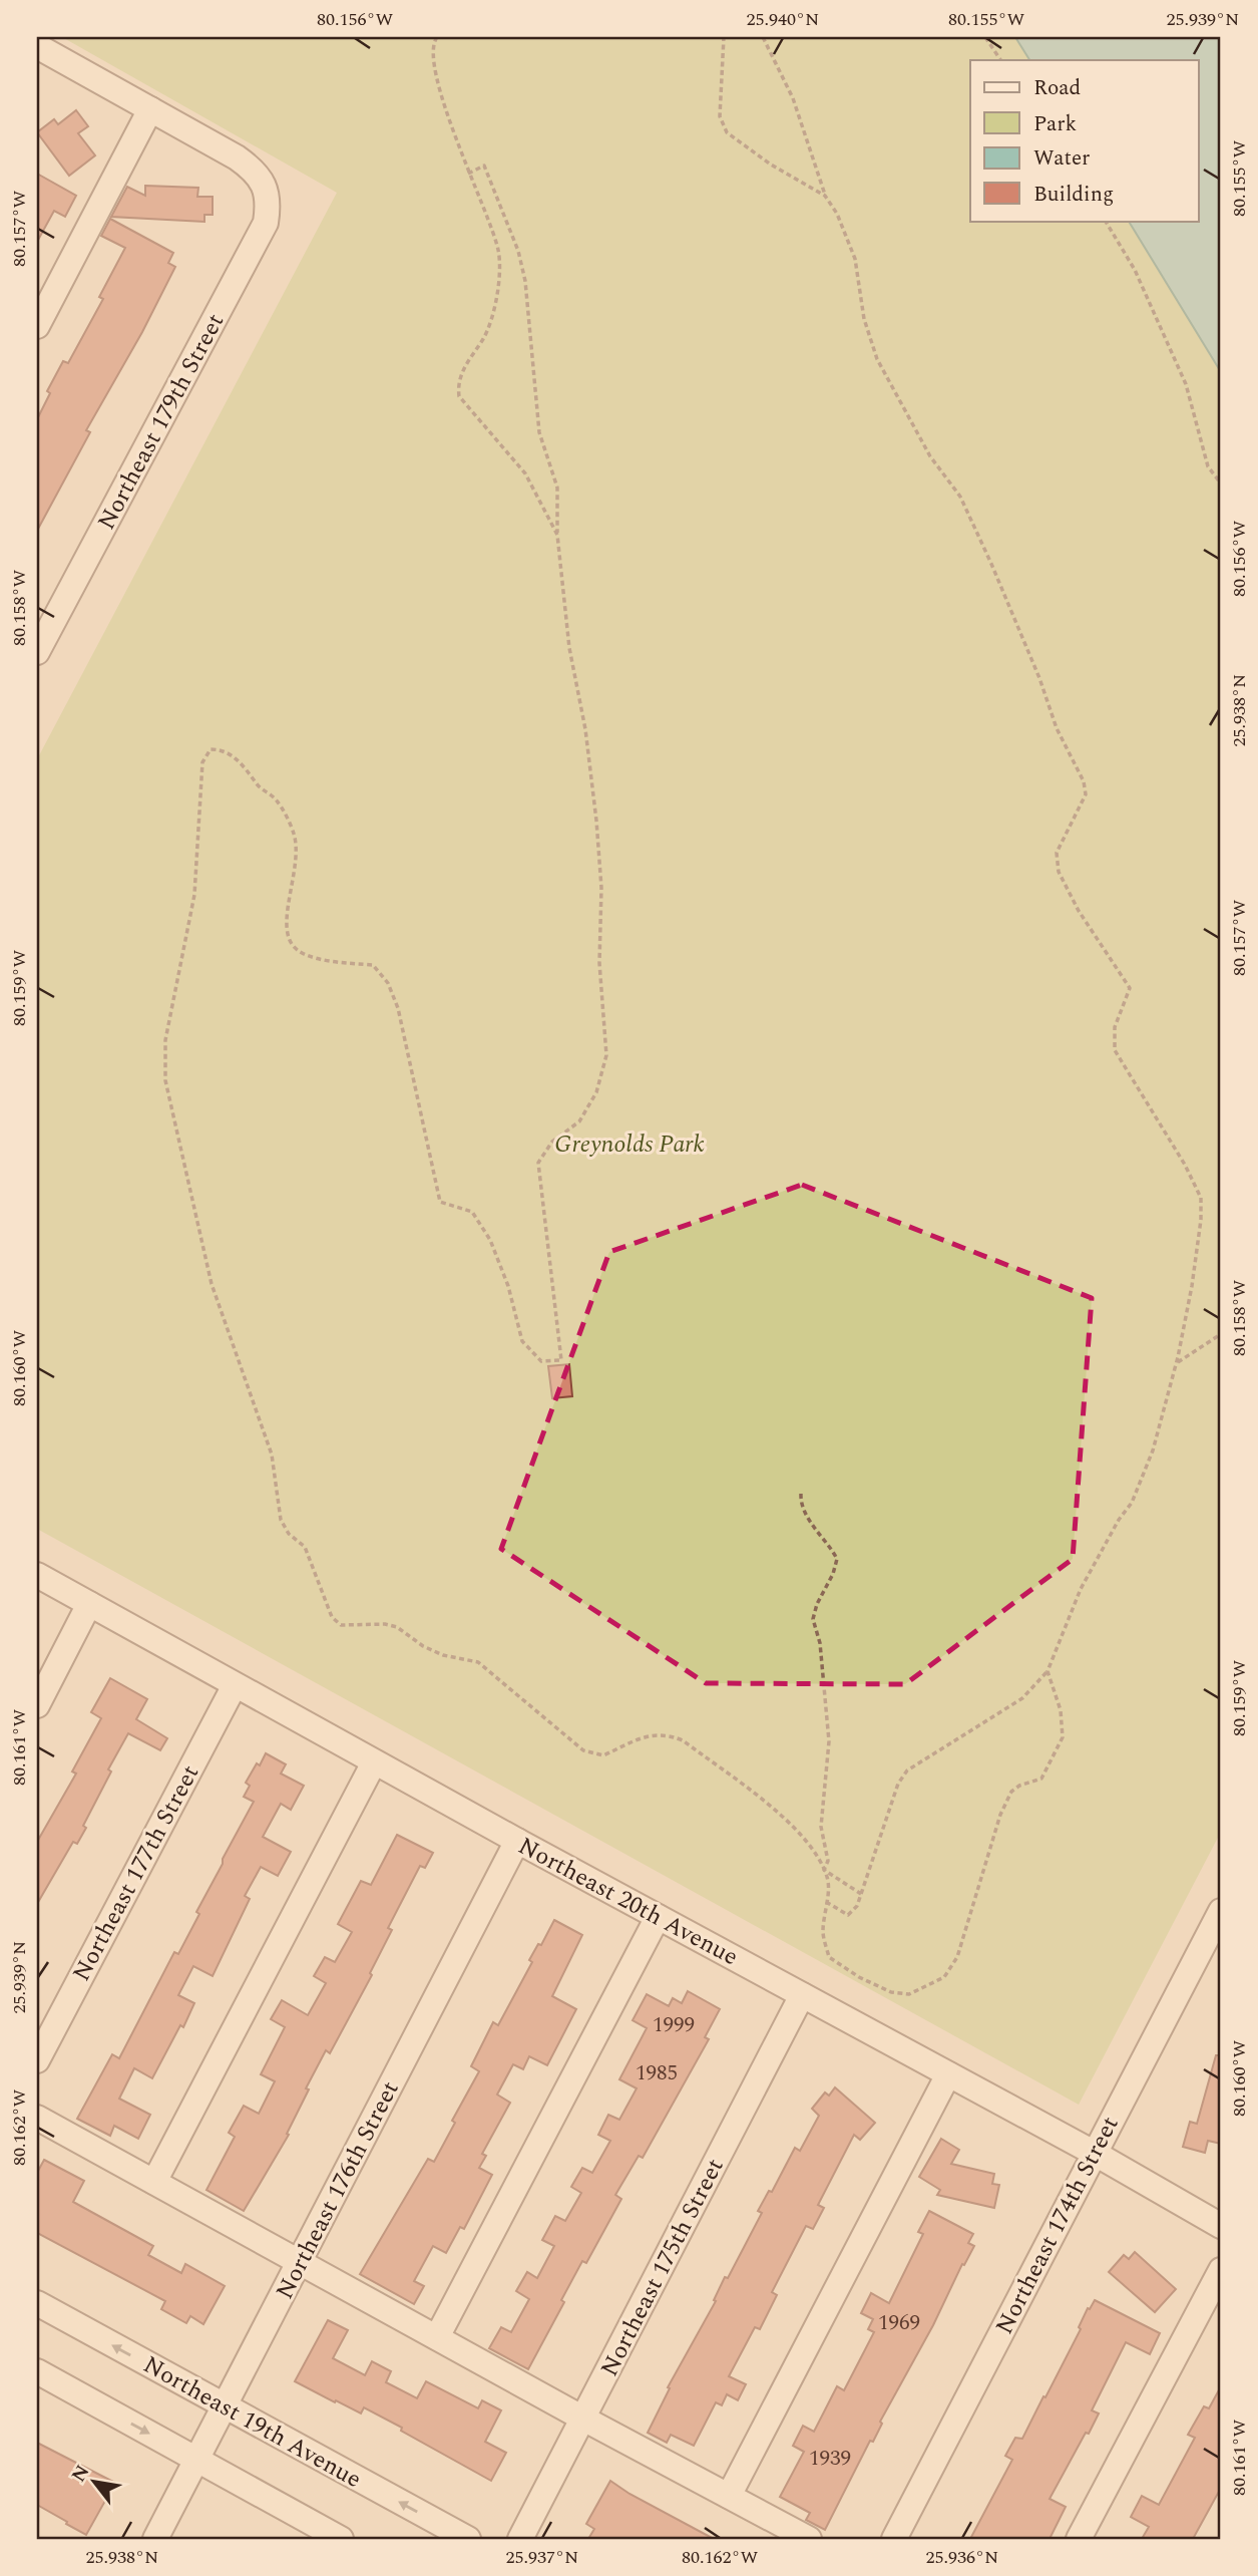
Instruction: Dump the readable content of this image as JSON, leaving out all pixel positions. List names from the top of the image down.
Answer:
{
  "streets": {
    "street": [
      "Northeast 179th Street",
      "Northeast 177th Street",
      "Northeast 20th Avenue",
      "Northeast 176th Street",
      "Northeast 174th Street",
      "Northeast 175th Street",
      "Northeast 19th Avenue"
    ]
  },
  "crossings": [
    ["Northeast 177th Street", "Northeast 20th Avenue"],
    ["Northeast 20th Avenue", "Northeast 176th Street"],
    ["Northeast 20th Avenue", "Northeast 174th Street"],
    ["Northeast 20th Avenue", "Northeast 175th Street"],
    ["Northeast 176th Street", "Northeast 19th Avenue"]
  ],
  "parks": ["Greynolds Park"],
  "house_numbers": [
    "1999",
    "1985",
    "1969",
    "1939"
  ],
  "legend": [
    "Road",
    "Park",
    "Water",
    "Building"
  ],
  "north": "top left",
  "coordinates": [
    "80.156°W",
    "25.940°N",
    "80.155°W",
    "25.939°N",
    "80.157°W",
    "80.158°W",
    "25.938°N",
    "80.159°W",
    "80.160°W",
    "80.161°W",
    "80.162°W",
    "25.937°N",
    "25.936°N"
  ]
}
